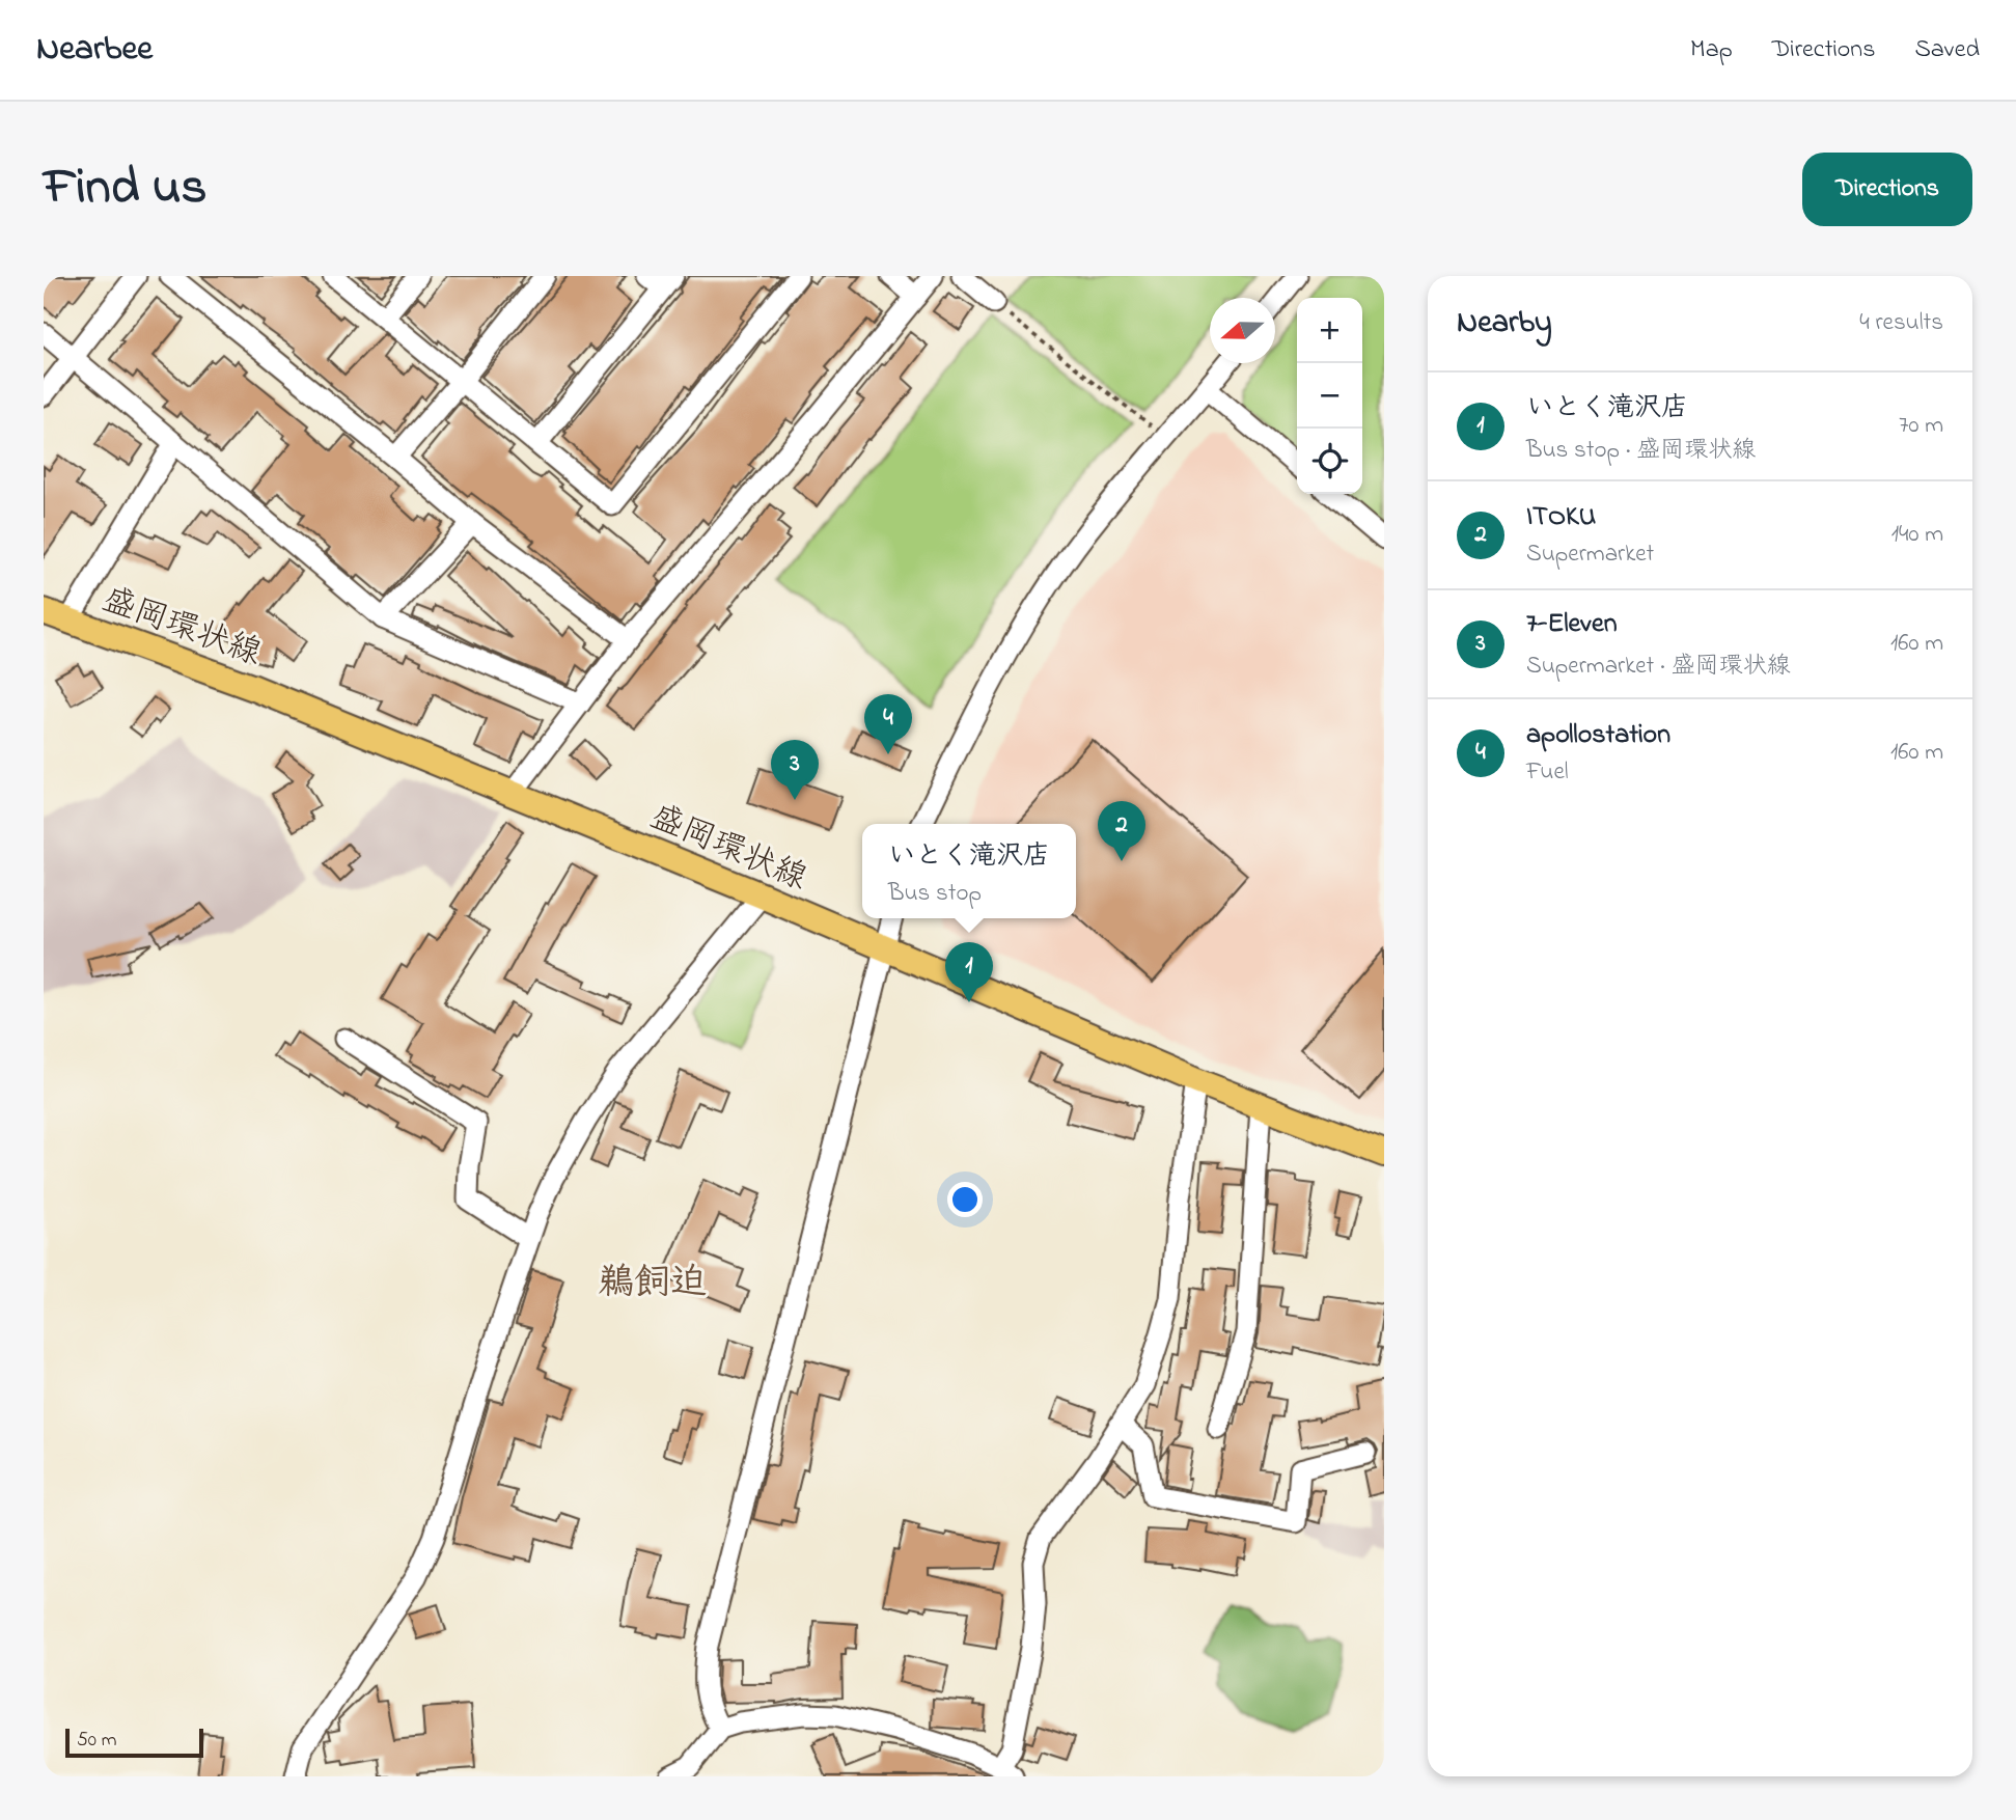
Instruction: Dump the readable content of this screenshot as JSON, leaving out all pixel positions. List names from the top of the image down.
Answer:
{
  "streets": {
    "main road": ["盛岡環状線"]
  },
  "districts": ["鵜飼迫"],
  "scale_bar": "50 m",
  "north": "left",
  "page": {
    "header": "Nearbee",
    "nav": ["Map", "Directions", "Saved"],
    "title": "Find us",
    "buttons": "Directions",
    "heading": ["Nearby", "4 results"],
    "map_buttons": ["+", "−"],
    "list": [
      {
        "mark": "1",
        "name": "いとく滝沢店",
        "note": "Bus stop · 盛岡環状線",
        "value": "70 m"
      },
      {
        "mark": "2",
        "name": "ITOKU",
        "note": "Supermarket",
        "value": "140 m"
      },
      {
        "mark": "3",
        "name": "7-Eleven",
        "note": "Supermarket · 盛岡環状線",
        "value": "160 m"
      },
      {
        "mark": "4",
        "name": "apollostation",
        "note": "Fuel",
        "value": "160 m"
      }
    ],
    "pins": [
      "4",
      "3",
      "2",
      "1"
    ],
    "popup": ["いとく滝沢店", "Bus stop"],
    "scale": "50 m"
  }
}
